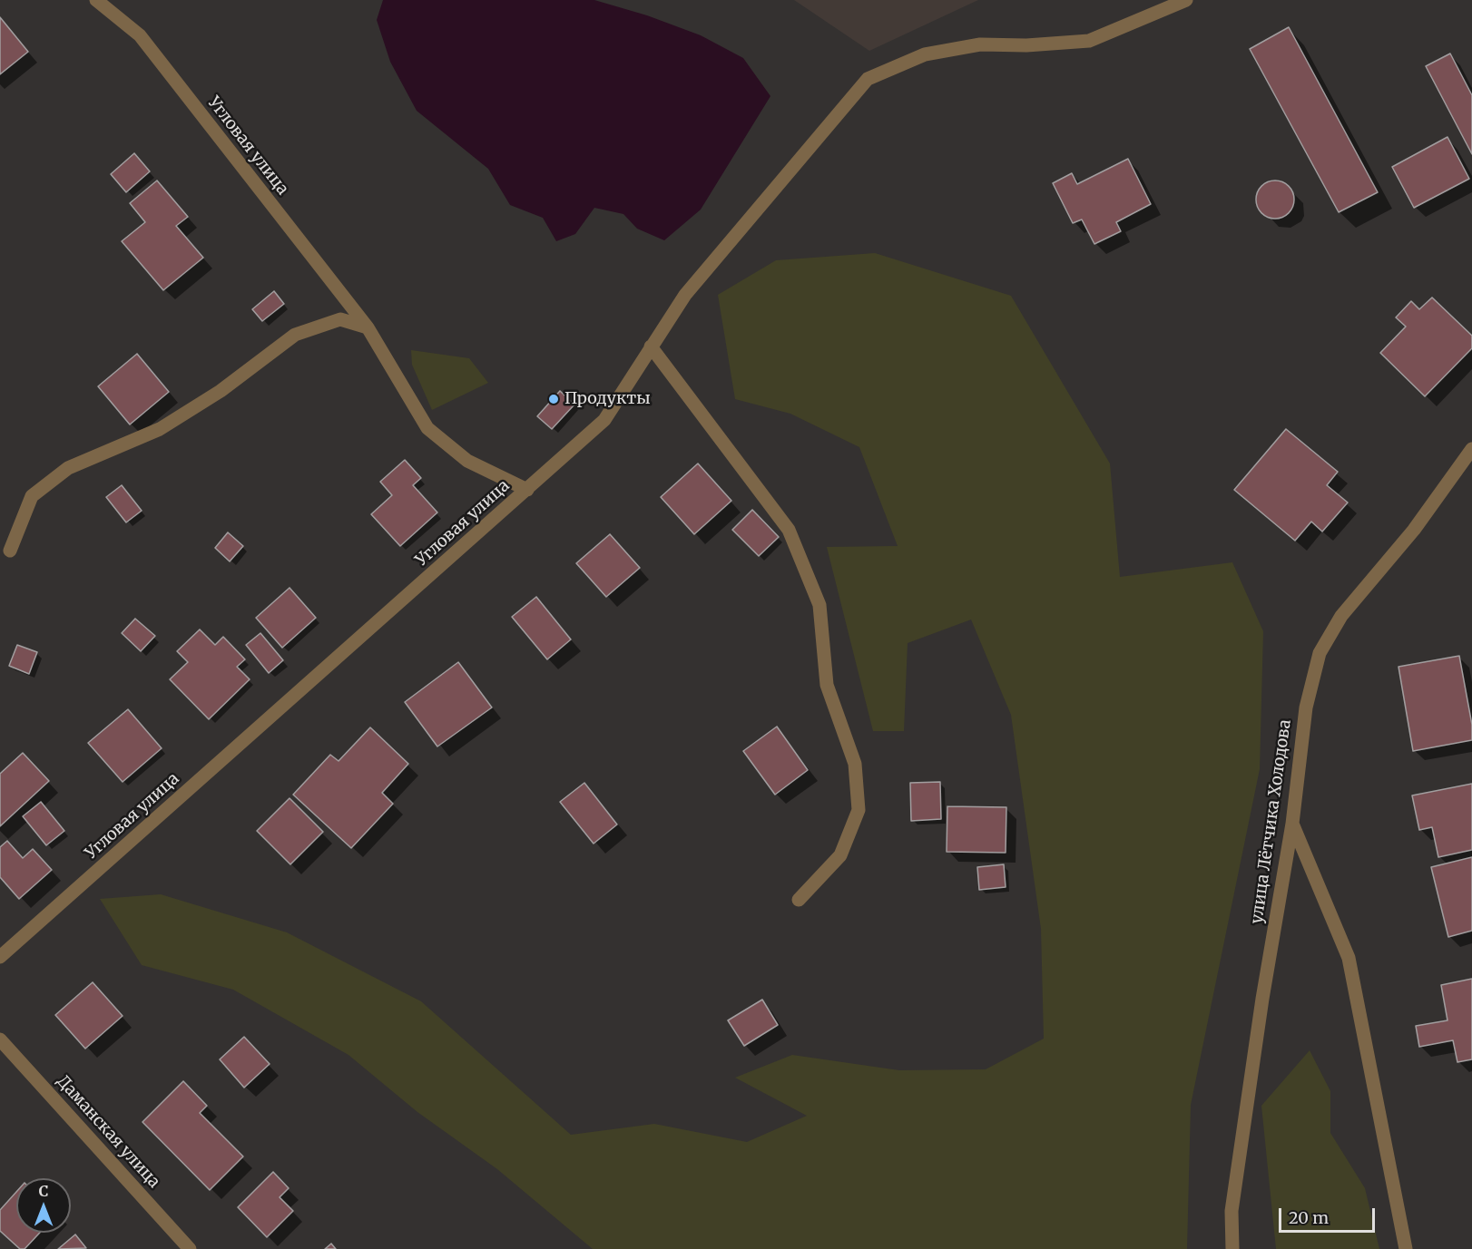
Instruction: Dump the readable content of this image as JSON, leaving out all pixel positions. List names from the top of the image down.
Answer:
{
  "streets": {
    "street": ["Угловая улица", "улица Лётчика Холодова", "Даманская улица"]
  },
  "places": ["Продукты"],
  "scale_bar": "20 m",
  "north": "top"
}
